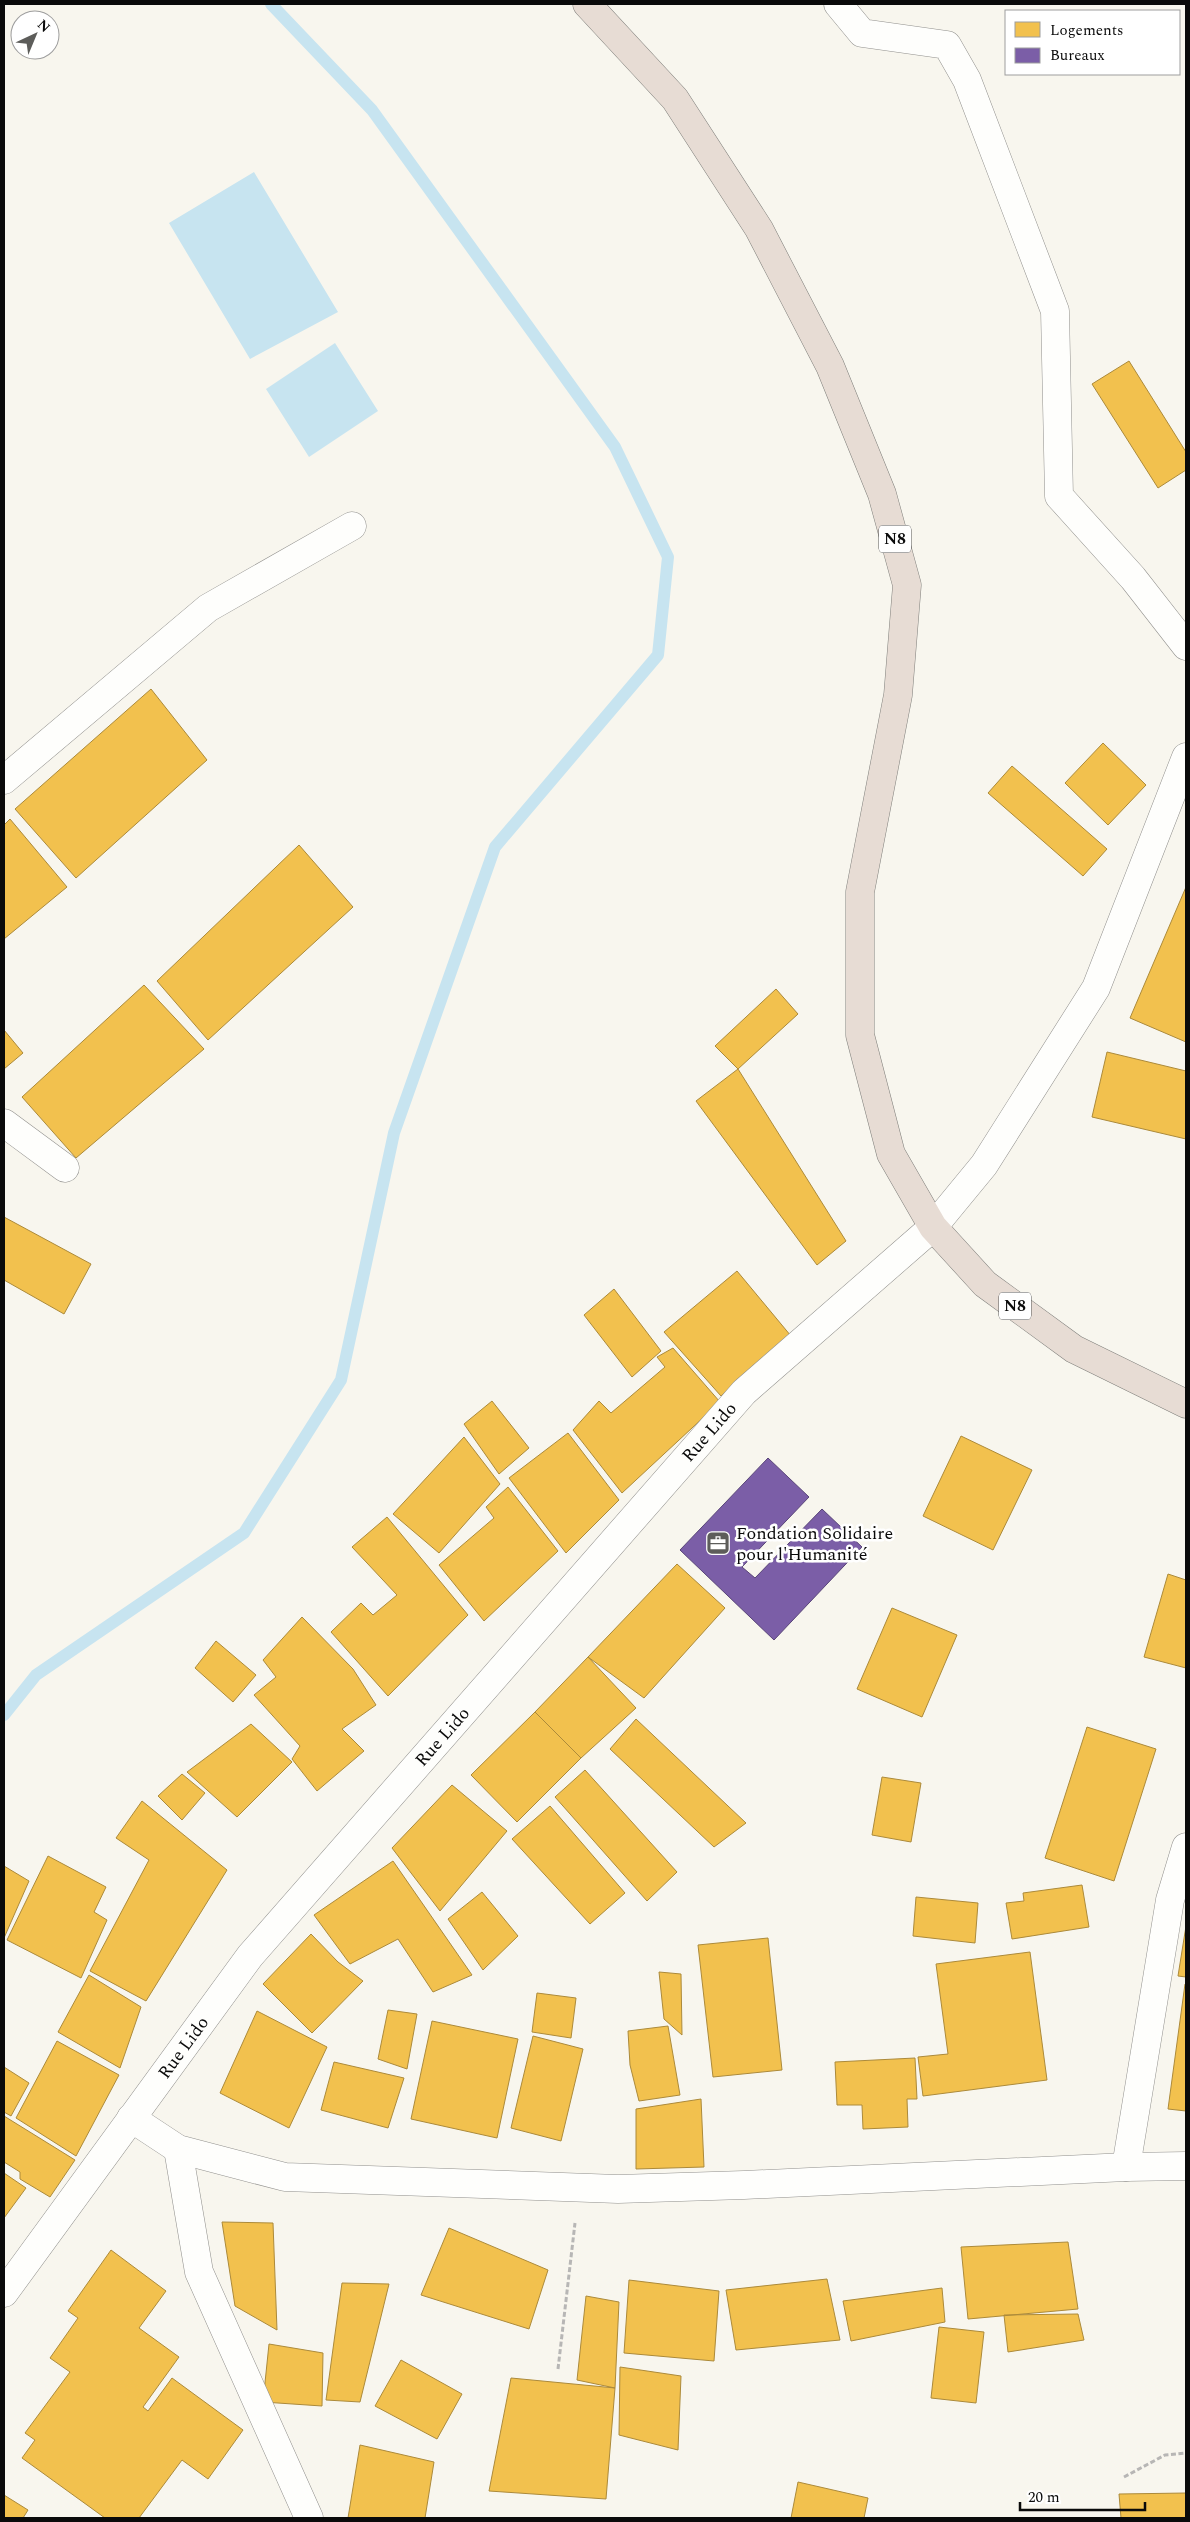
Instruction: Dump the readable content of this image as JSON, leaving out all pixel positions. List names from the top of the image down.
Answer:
{
  "streets": {
    "highway": ["N8"],
    "street": ["Rue Lido"]
  },
  "crossings": [
    ["N8", "Rue Lido"]
  ],
  "places": {
    "office": ["Fondation Solidaire pour l'Humanité"]
  },
  "legend": ["Logements", "Bureaux"],
  "scale_bar": "20 m",
  "north": "top right"
}
